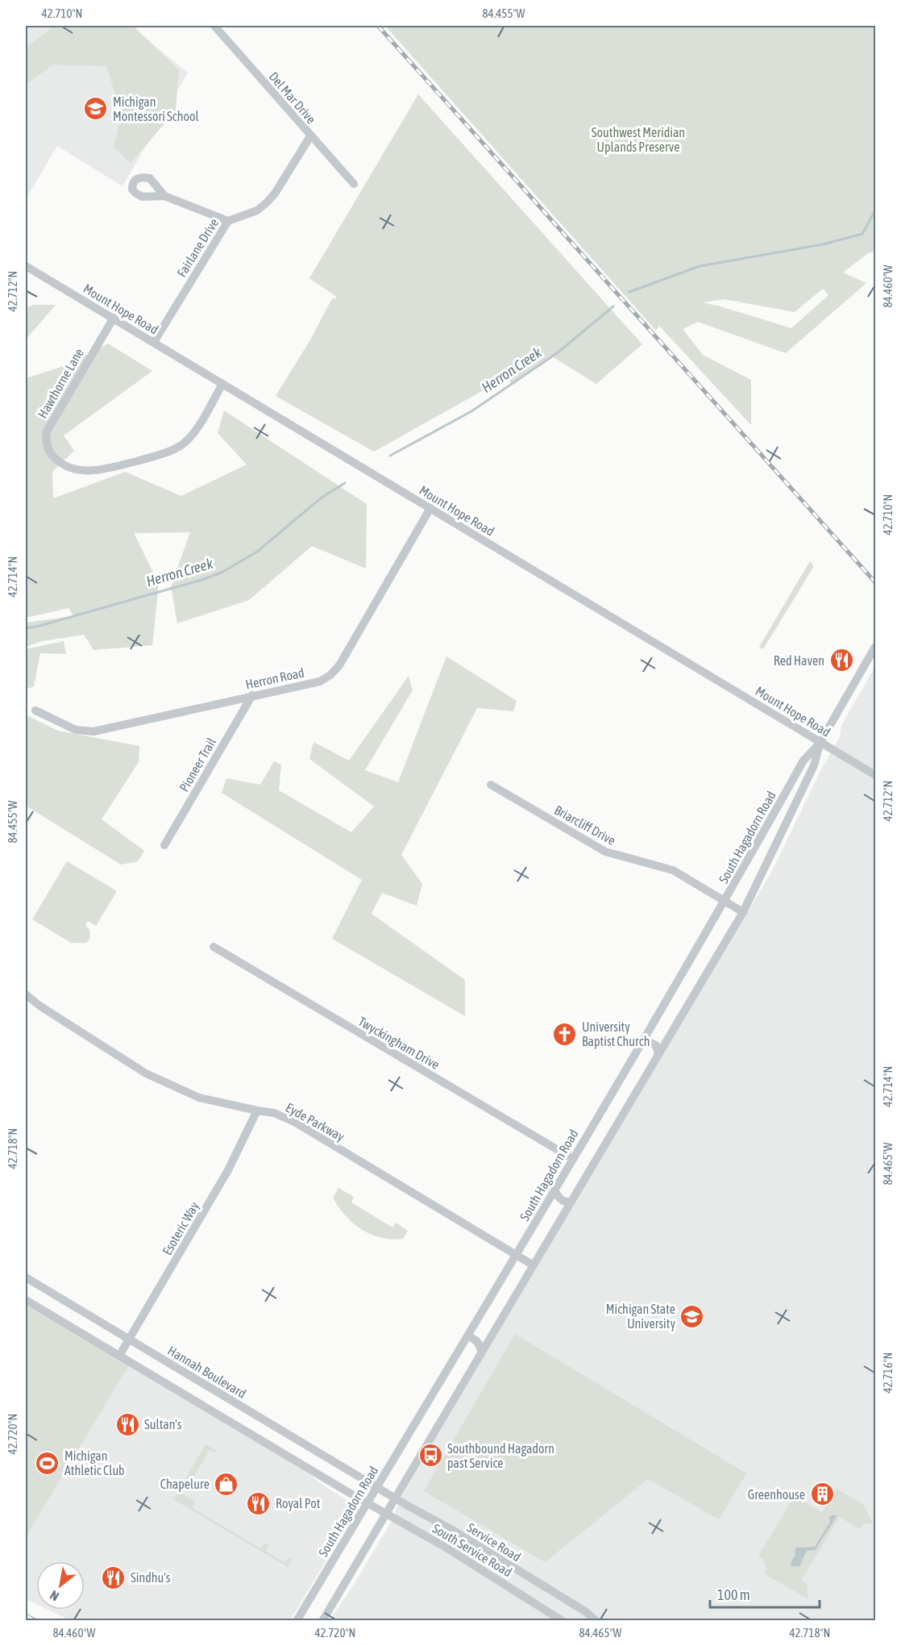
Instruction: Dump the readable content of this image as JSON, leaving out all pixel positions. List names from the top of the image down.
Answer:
{
  "streets": {
    "street": [
      "Del Mar Drive",
      "Fairlane Drive",
      "Mount Hope Road",
      "Hawthorne Lane",
      "Herron Road",
      "Pioneer Trail",
      "Briarcliff Drive",
      "South Hagadorn Road",
      "Twyckingham Drive",
      "Eyde Parkway",
      "Esoteric Way",
      "Hannah Boulevard",
      "Service Road",
      "South Service Road"
    ]
  },
  "crossings": [
    ["Del Mar Drive", "Fairlane Drive"],
    ["Fairlane Drive", "Mount Hope Road"],
    ["Mount Hope Road", "Hawthorne Lane"],
    ["Mount Hope Road", "Herron Road"],
    ["Mount Hope Road", "South Hagadorn Road"],
    ["Herron Road", "Pioneer Trail"],
    ["Briarcliff Drive", "South Hagadorn Road"],
    ["South Hagadorn Road", "Twyckingham Drive"],
    ["South Hagadorn Road", "Eyde Parkway"],
    ["South Hagadorn Road", "Hannah Boulevard"],
    ["South Hagadorn Road", "Service Road"],
    ["South Hagadorn Road", "South Service Road"],
    ["Eyde Parkway", "Esoteric Way"],
    ["Esoteric Way", "Hannah Boulevard"],
    ["Hannah Boulevard", "Service Road"]
  ],
  "water": ["Herron Creek"],
  "parks": ["Southwest Meridian Uplands Preserve"],
  "places": {
    "school or university": ["Michigan Montessori School", "Michigan State University"],
    "restaurant": [
      "Red Haven",
      "Sultan's",
      "Royal Pot",
      "Sindhu's"
    ],
    "church": ["University Baptist Church"],
    "bus stop": ["Southbound Hagadorn past Service"],
    "sports": ["Michigan Athletic Club"],
    "shop": ["Chapelure"],
    "building": ["Greenhouse"]
  },
  "scale_bar": "100 m",
  "north": "bottom left",
  "coordinates": [
    "42.710°N",
    "84.455°W",
    "84.460°W",
    "42.712°N",
    "42.714°N",
    "42.718°N",
    "84.465°W",
    "42.716°N",
    "42.720°N"
  ]
}
